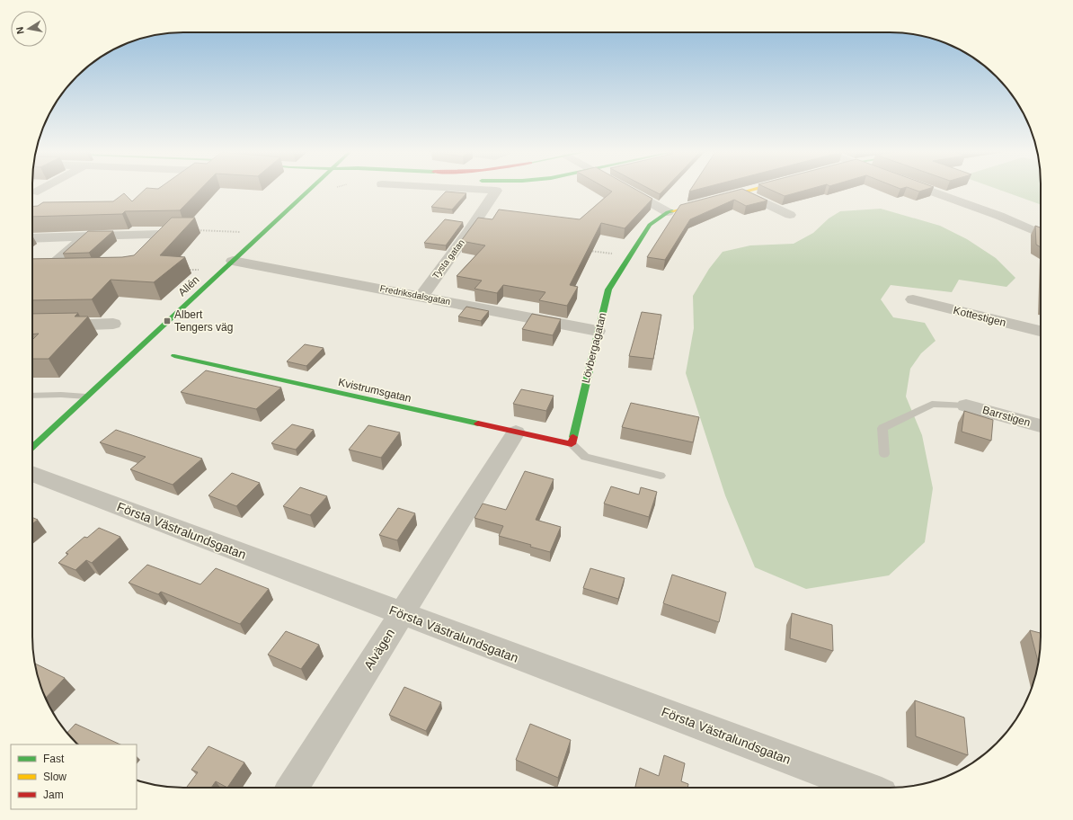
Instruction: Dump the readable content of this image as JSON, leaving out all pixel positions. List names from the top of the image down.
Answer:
{
  "streets": {
    "street": [
      "Tysta gatan",
      "Allén",
      "Fredriksdalsgatan",
      "Kottestigen",
      "Lövbergagatan",
      "Kvistrumsgatan",
      "Barrstigen",
      "Första Västralundsgatan",
      "Alvägen"
    ]
  },
  "crossings": [
    ["Tysta gatan", "Fredriksdalsgatan"],
    ["Allén", "Fredriksdalsgatan"],
    ["Fredriksdalsgatan", "Lövbergagatan"],
    ["Lövbergagatan", "Kvistrumsgatan"],
    ["Kvistrumsgatan", "Alvägen"],
    ["Första Västralundsgatan", "Alvägen"]
  ],
  "places": {
    "transit": ["Albert Tengers väg"]
  },
  "legend": ["Fast", "Slow", "Jam"],
  "north": "left"
}
